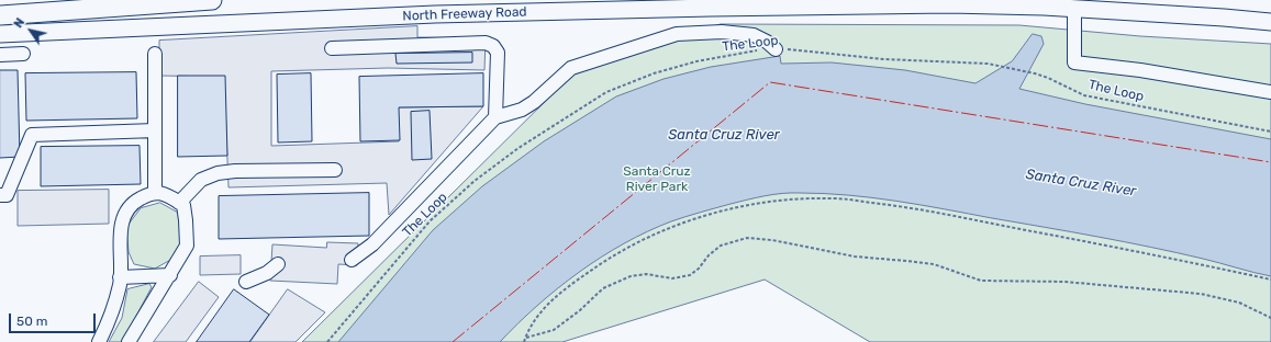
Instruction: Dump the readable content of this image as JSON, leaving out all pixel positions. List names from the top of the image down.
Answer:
{
  "streets": {
    "main road": ["North Freeway Road"],
    "path": ["The Loop"]
  },
  "water": ["Santa Cruz River"],
  "parks": ["Santa Cruz River Park"],
  "scale_bar": "50 m",
  "north": "top left"
}
